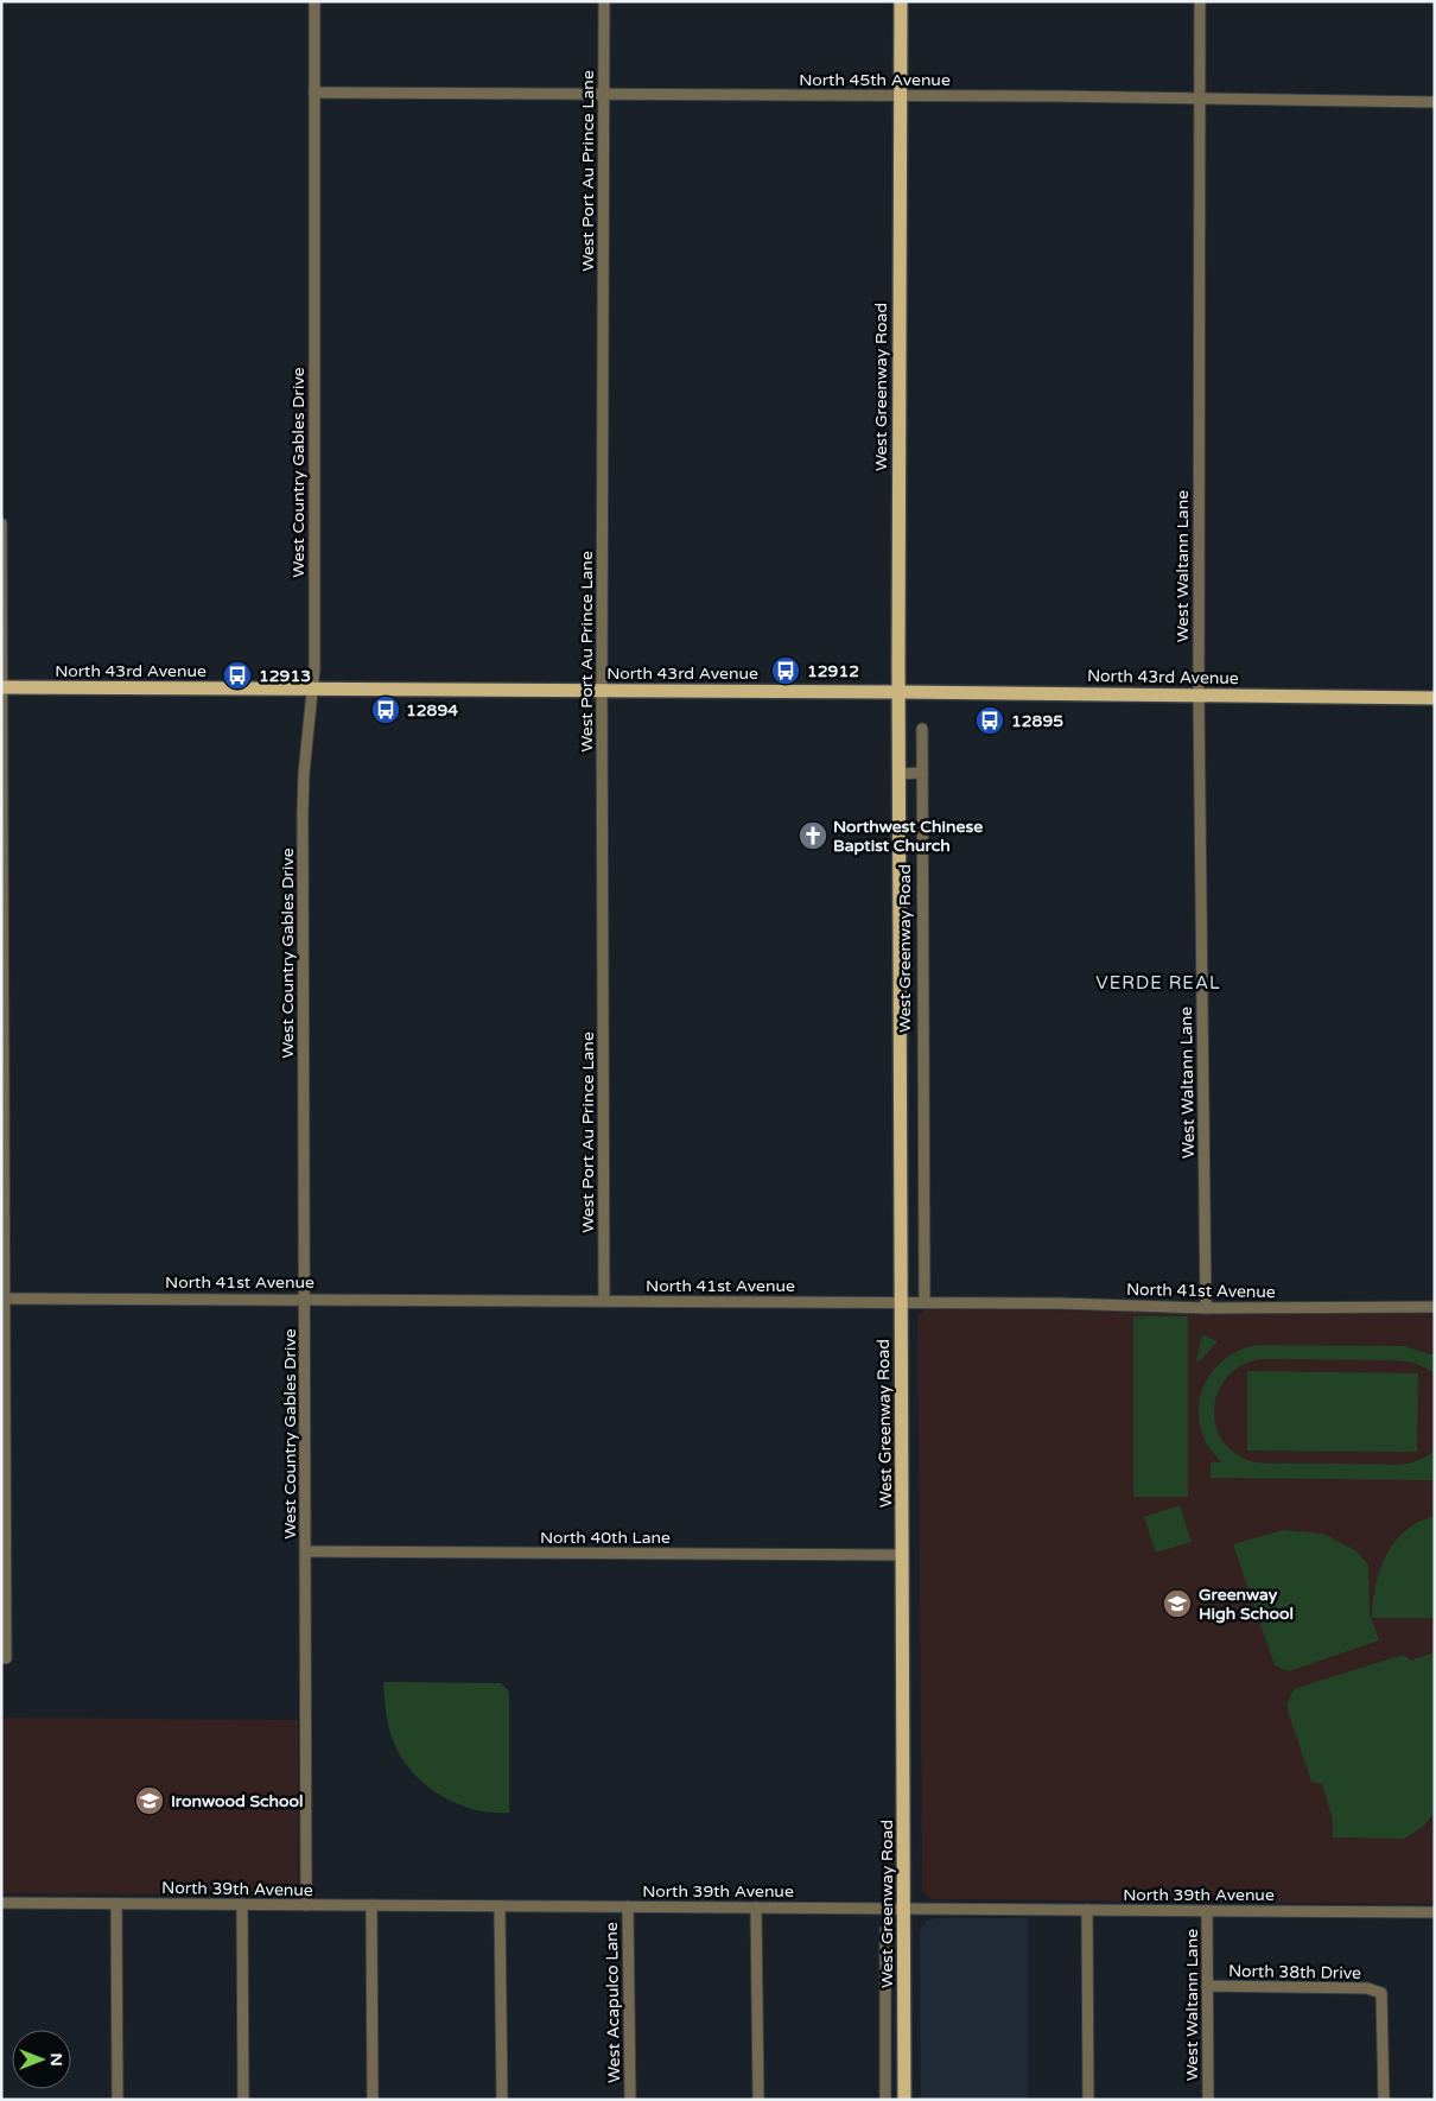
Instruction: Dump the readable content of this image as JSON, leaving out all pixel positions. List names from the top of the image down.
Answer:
{
  "streets": {
    "main road": ["West Greenway Road", "North 43rd Avenue"],
    "street": [
      "North 45th Avenue",
      "West Port Au Prince Lane",
      "West Country Gables Drive",
      "West Waltann Lane",
      "North 41st Avenue",
      "North 40th Lane",
      "North 39th Avenue",
      "North 38th Drive",
      "West Acapulco Lane"
    ]
  },
  "crossings": [
    ["North 45th Avenue", "West Port Au Prince Lane"],
    ["North 45th Avenue", "West Greenway Road"],
    ["North 45th Avenue", "West Country Gables Drive"],
    ["North 45th Avenue", "West Waltann Lane"],
    ["West Port Au Prince Lane", "North 43rd Avenue"],
    ["West Port Au Prince Lane", "North 41st Avenue"],
    ["West Greenway Road", "North 43rd Avenue"],
    ["West Greenway Road", "North 41st Avenue"],
    ["West Greenway Road", "North 40th Lane"],
    ["West Greenway Road", "North 39th Avenue"],
    ["West Country Gables Drive", "North 43rd Avenue"],
    ["West Country Gables Drive", "North 41st Avenue"],
    ["West Country Gables Drive", "North 40th Lane"],
    ["West Country Gables Drive", "North 39th Avenue"],
    ["West Waltann Lane", "North 43rd Avenue"],
    ["West Waltann Lane", "North 41st Avenue"],
    ["West Waltann Lane", "North 39th Avenue"],
    ["West Waltann Lane", "North 38th Drive"],
    ["North 39th Avenue", "West Acapulco Lane"]
  ],
  "districts": ["VERDE REAL"],
  "places": {
    "bus stop": [
      "12912",
      "12913",
      "12894",
      "12895"
    ],
    "church": ["Northwest Chinese Baptist Church"],
    "school or university": ["Greenway High School", "Ironwood School"]
  },
  "north": "right"
}
